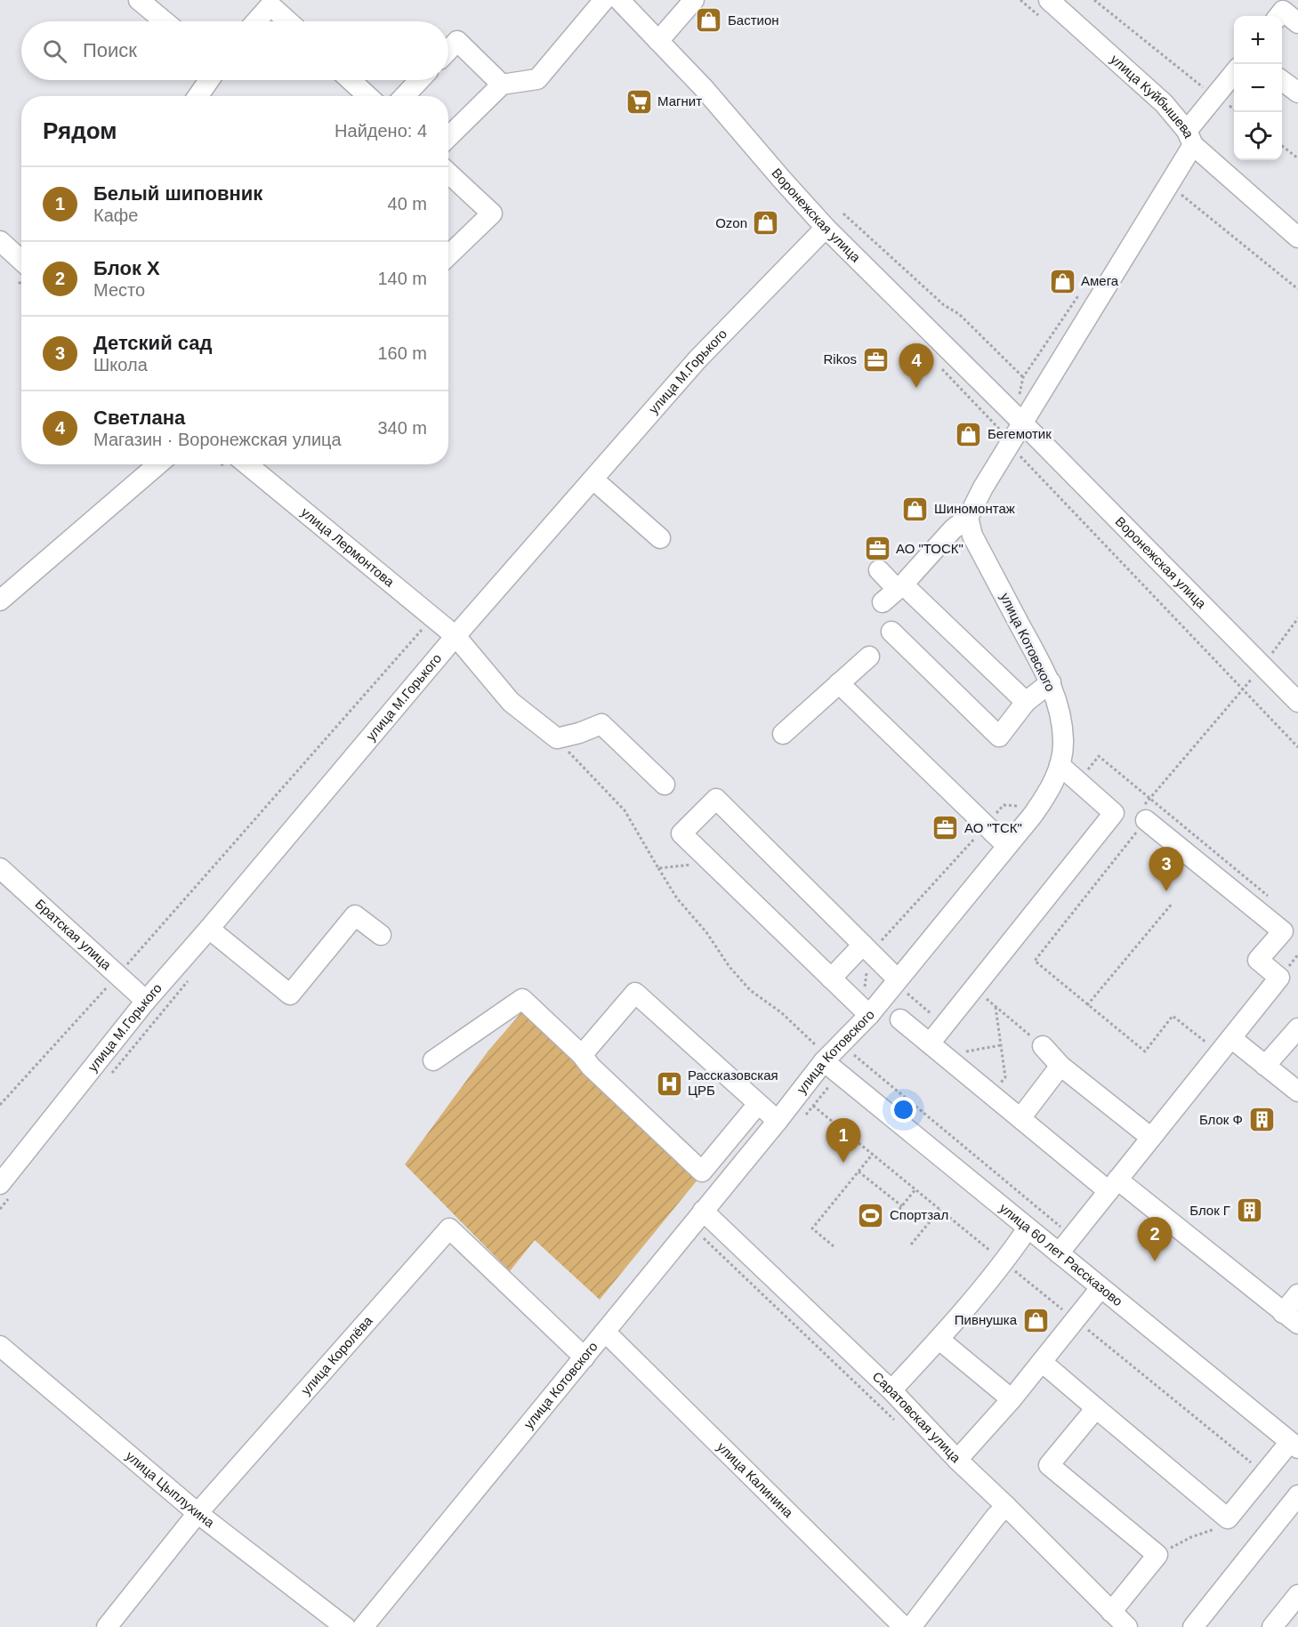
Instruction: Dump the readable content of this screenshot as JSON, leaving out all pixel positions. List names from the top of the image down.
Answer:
{
  "streets": {
    "street": [
      "улица Куйбышева",
      "Воронежская улица",
      "улица М.Горького",
      "улица Лермонтова",
      "улица Котовского",
      "Братская улица",
      "улица 60 лет Рассказово",
      "улица Королёва",
      "Саратовская улица",
      "улица Калинина",
      "улица Цыплухина"
    ]
  },
  "crossings": [
    ["Воронежская улица", "улица М.Горького"],
    ["улица М.Горького", "улица Лермонтова"],
    ["улица М.Горького", "Братская улица"],
    ["улица Котовского", "улица 60 лет Рассказово"],
    ["улица Котовского", "улица Королёва"],
    ["улица Котовского", "Саратовская улица"],
    ["улица Котовского", "улица Калинина"],
    ["улица Королёва", "улица Цыплухина"]
  ],
  "places": {
    "shop": [
      "Бастион",
      "Ozon",
      "Амега",
      "Бегемотик",
      "Шиномонтаж",
      "Пивнушка"
    ],
    "supermarket": ["Магнит"],
    "office": ["Rikos", "АО \"ТОСК\"", "АО \"ТСК\""],
    "hospital": ["Рассказовская ЦРБ"],
    "building": ["Блок Ф", "Блок Г"],
    "sports": ["Спортзал"]
  },
  "page": {
    "map_buttons": ["+", "−"],
    "search": "Поиск",
    "heading": ["Рядом", "Найдено: 4"],
    "list": [
      {
        "mark": "1",
        "name": "Белый шиповник",
        "note": "Кафе",
        "value": "40 m"
      },
      {
        "mark": "2",
        "name": "Блок Х",
        "note": "Место",
        "value": "140 m"
      },
      {
        "mark": "3",
        "name": "Детский сад",
        "note": "Школа",
        "value": "160 m"
      },
      {
        "mark": "4",
        "name": "Светлана",
        "note": "Магазин · Воронежская улица",
        "value": "340 m"
      }
    ],
    "pins": [
      "4",
      "3",
      "1",
      "2"
    ]
  }
}
